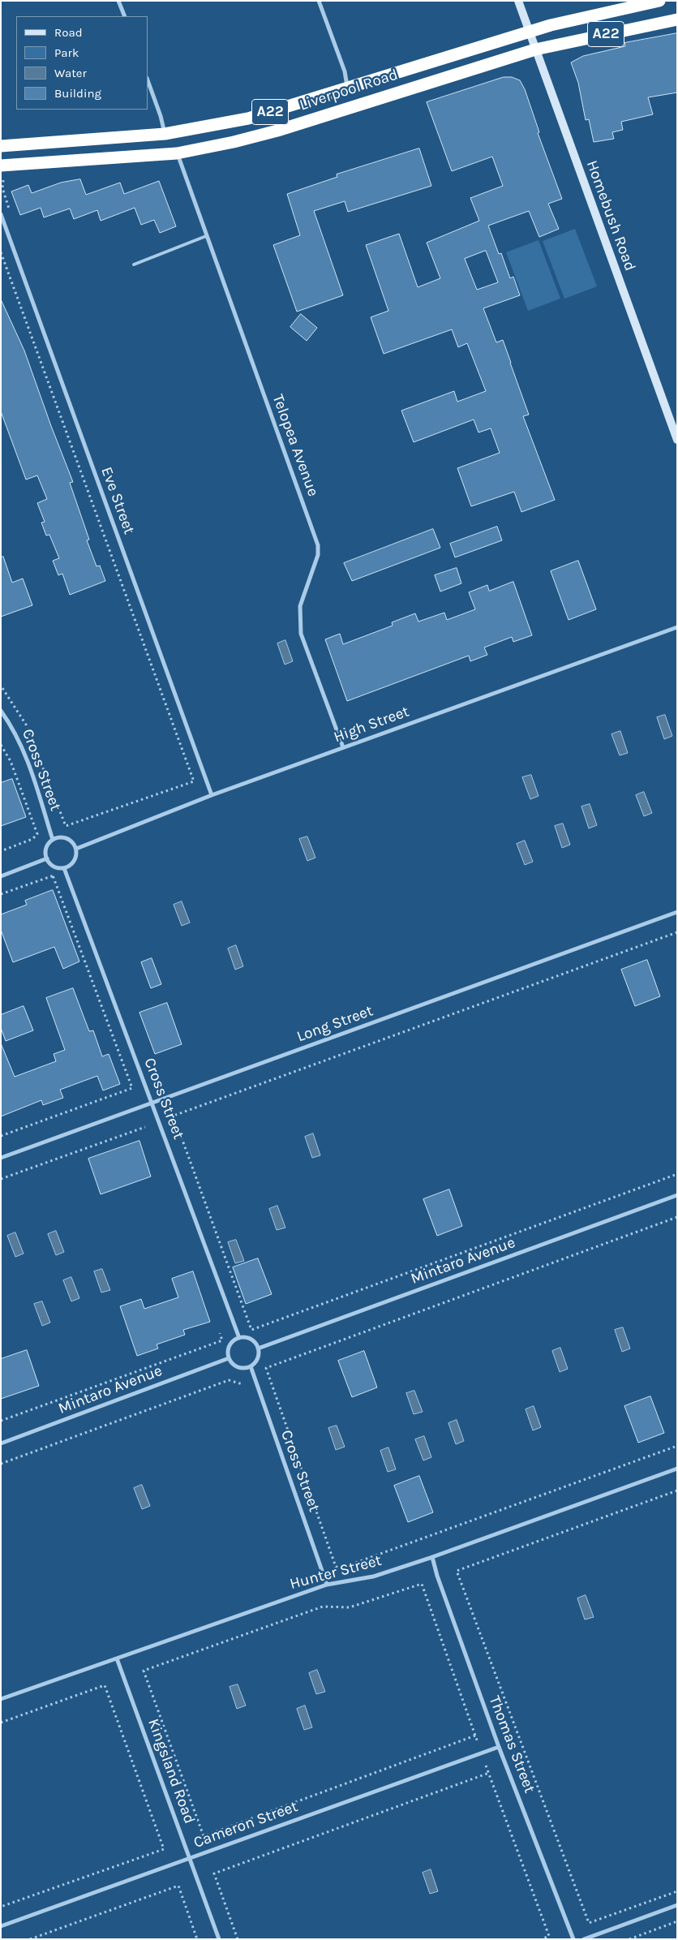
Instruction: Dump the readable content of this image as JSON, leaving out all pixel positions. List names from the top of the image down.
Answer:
{
  "streets": {
    "highway": ["A22", "Liverpool Road"],
    "main road": ["Homebush Road"],
    "street": [
      "Telopea Avenue",
      "Eve Street",
      "High Street",
      "Cross Street",
      "Long Street",
      "Mintaro Avenue",
      "Hunter Street",
      "Thomas Street",
      "Kingsland Road",
      "Cameron Street"
    ]
  },
  "crossings": [
    ["Liverpool Road", "Homebush Road"],
    ["Liverpool Road", "Telopea Avenue"],
    ["Telopea Avenue", "High Street"],
    ["Eve Street", "High Street"],
    ["High Street", "Cross Street"],
    ["Cross Street", "Long Street"],
    ["Cross Street", "Mintaro Avenue"],
    ["Cross Street", "Hunter Street"],
    ["Hunter Street", "Thomas Street"],
    ["Hunter Street", "Kingsland Road"],
    ["Thomas Street", "Cameron Street"],
    ["Kingsland Road", "Cameron Street"]
  ],
  "legend": [
    "Road",
    "Park",
    "Water",
    "Building"
  ]
}
